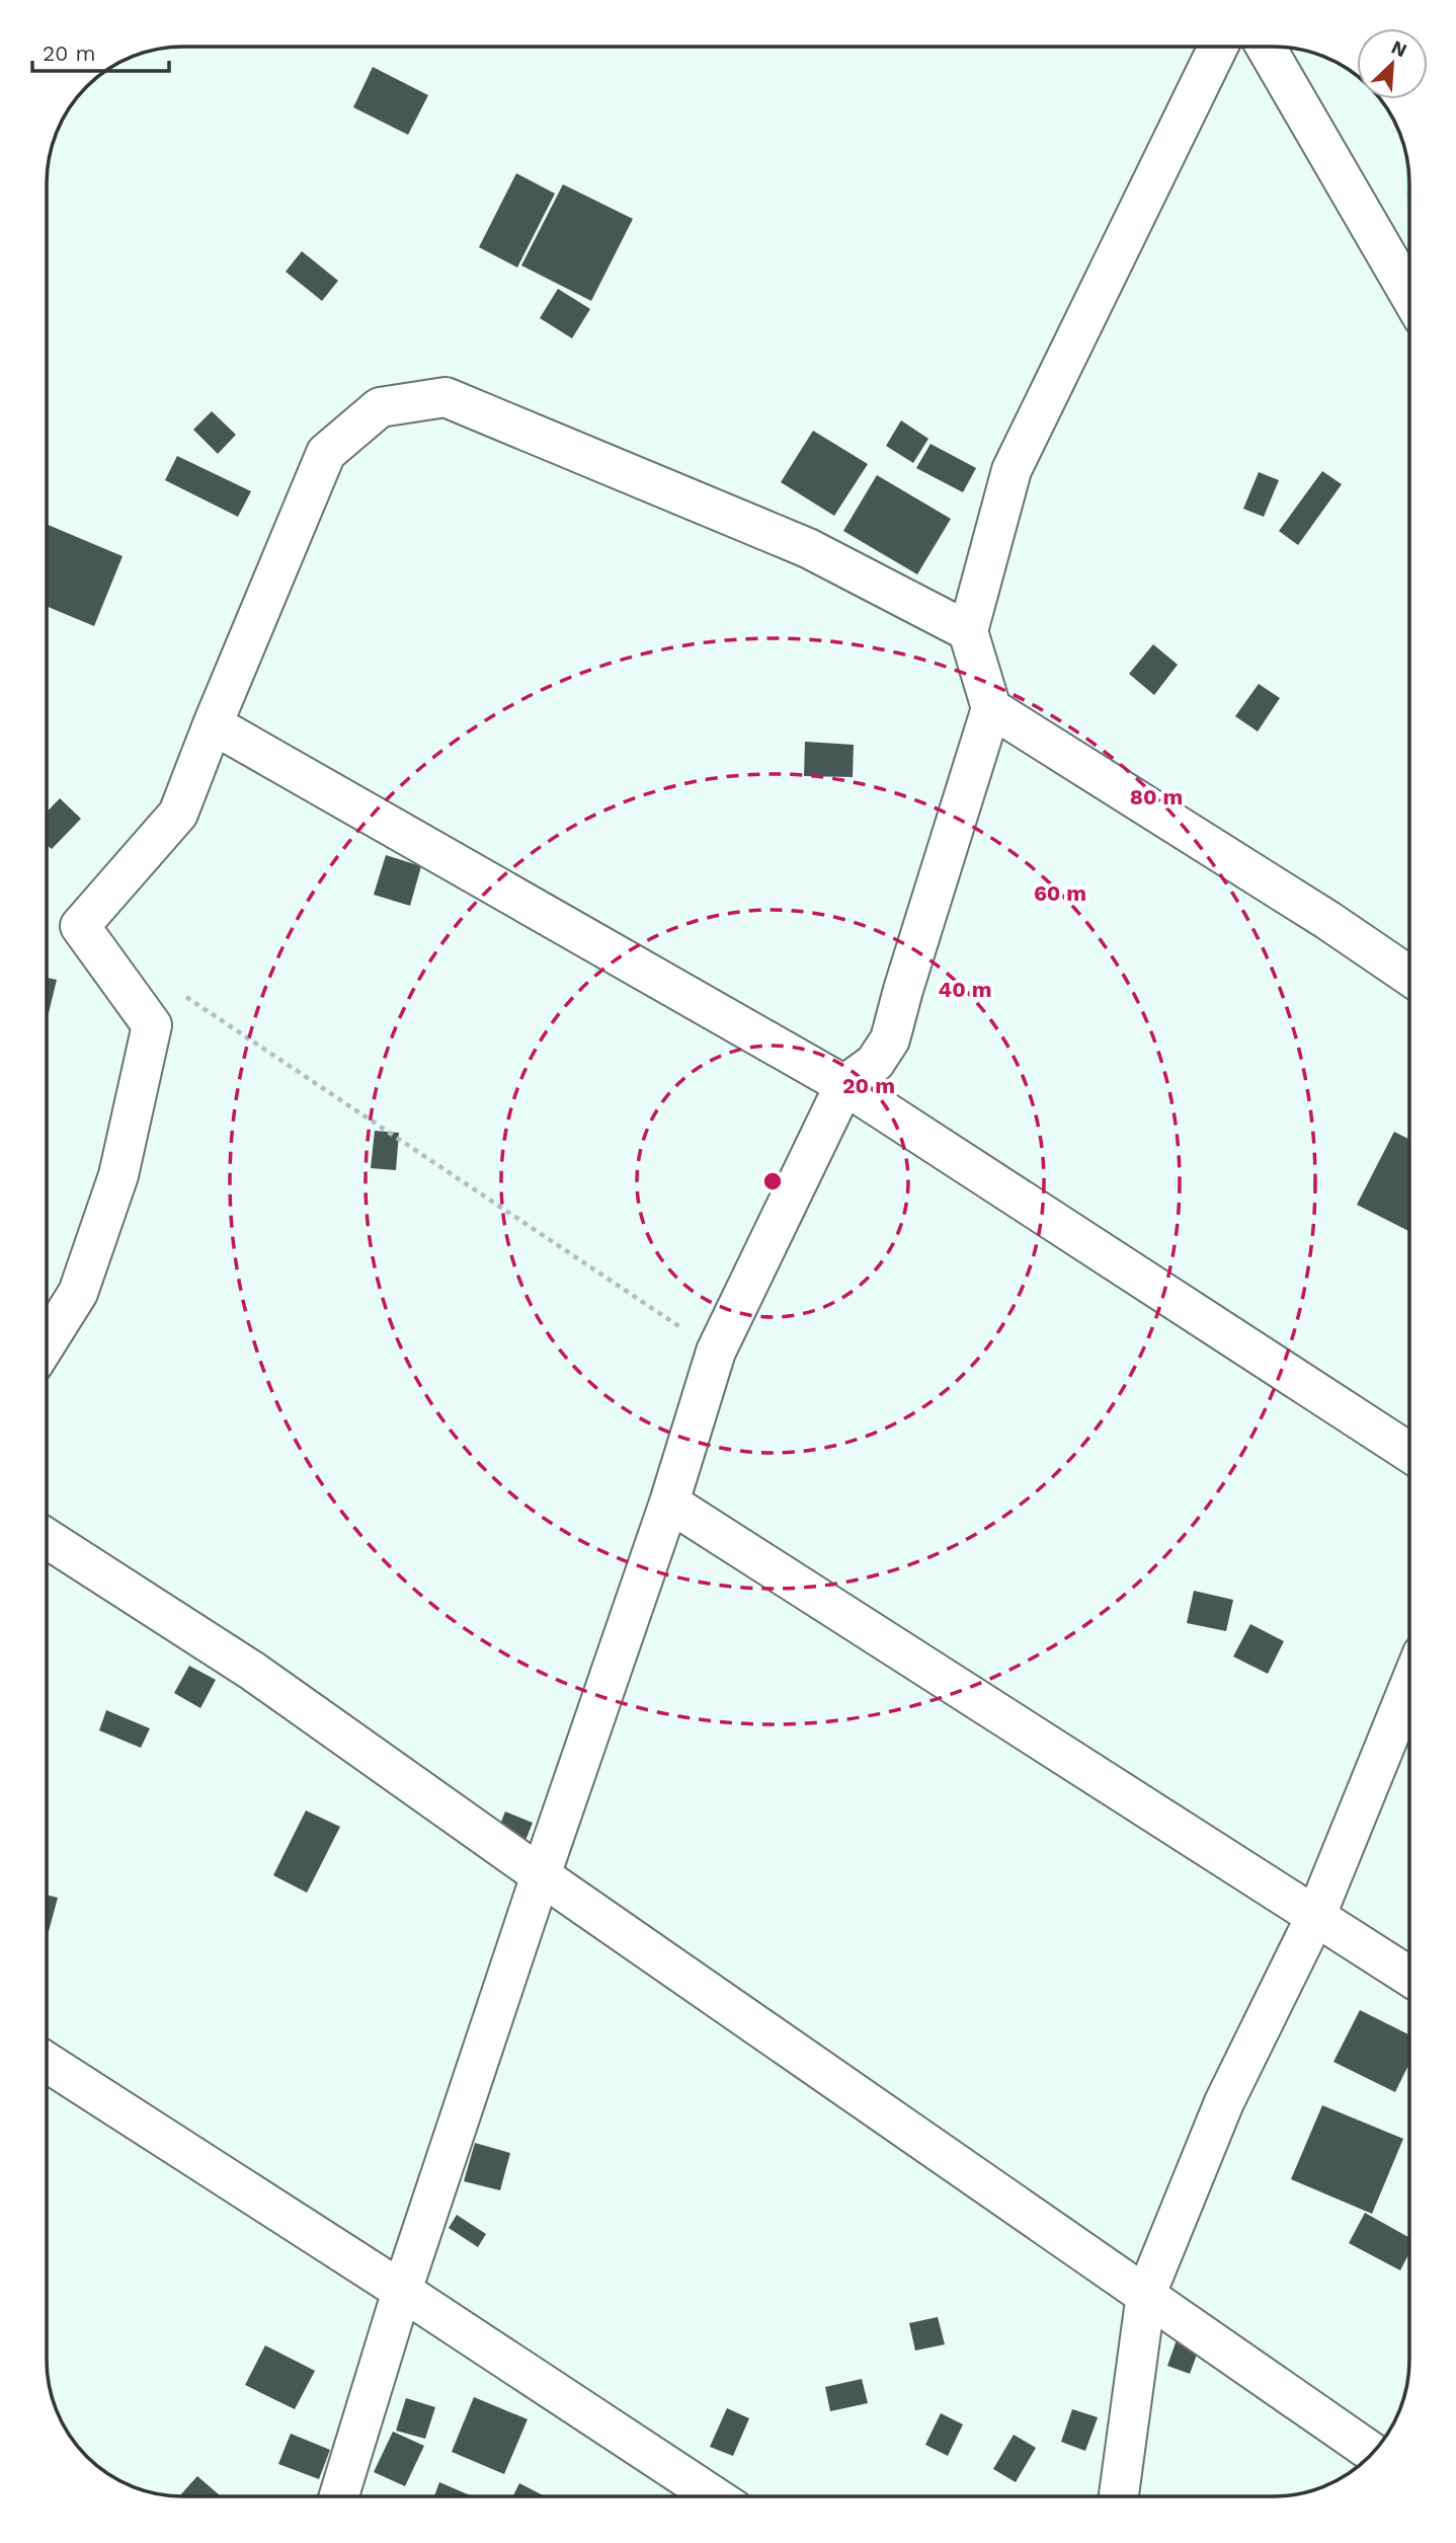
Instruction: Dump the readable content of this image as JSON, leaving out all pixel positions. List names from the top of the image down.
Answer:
{
  "scale_bar": "20 m",
  "north": "top right",
  "rings": [
    "80 m",
    "60 m",
    "40 m",
    "20 m"
  ]
}
